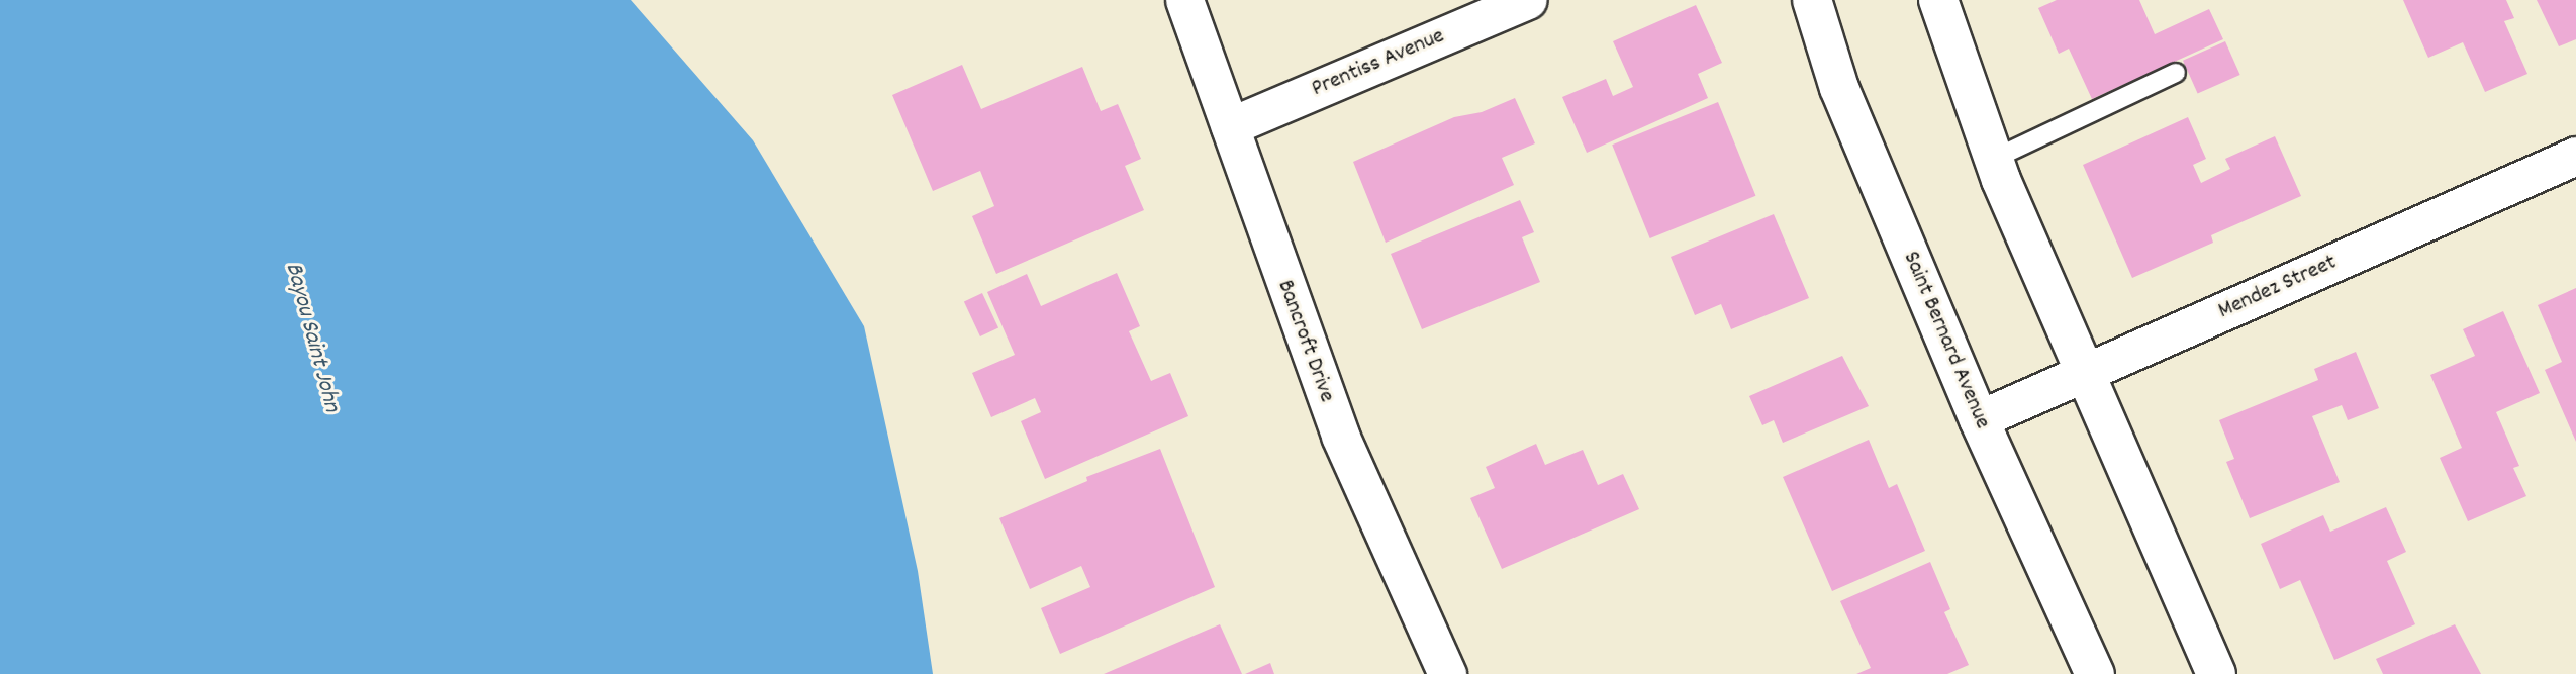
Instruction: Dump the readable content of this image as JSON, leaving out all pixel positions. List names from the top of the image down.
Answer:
{
  "streets": {
    "main road": ["Saint Bernard Avenue"],
    "street": ["Prentiss Avenue", "Mendez Street", "Bancroft Drive"]
  },
  "crossings": [
    ["Prentiss Avenue", "Bancroft Drive"],
    ["Mendez Street", "Saint Bernard Avenue"]
  ],
  "water": ["Bayou Saint John"]
}
